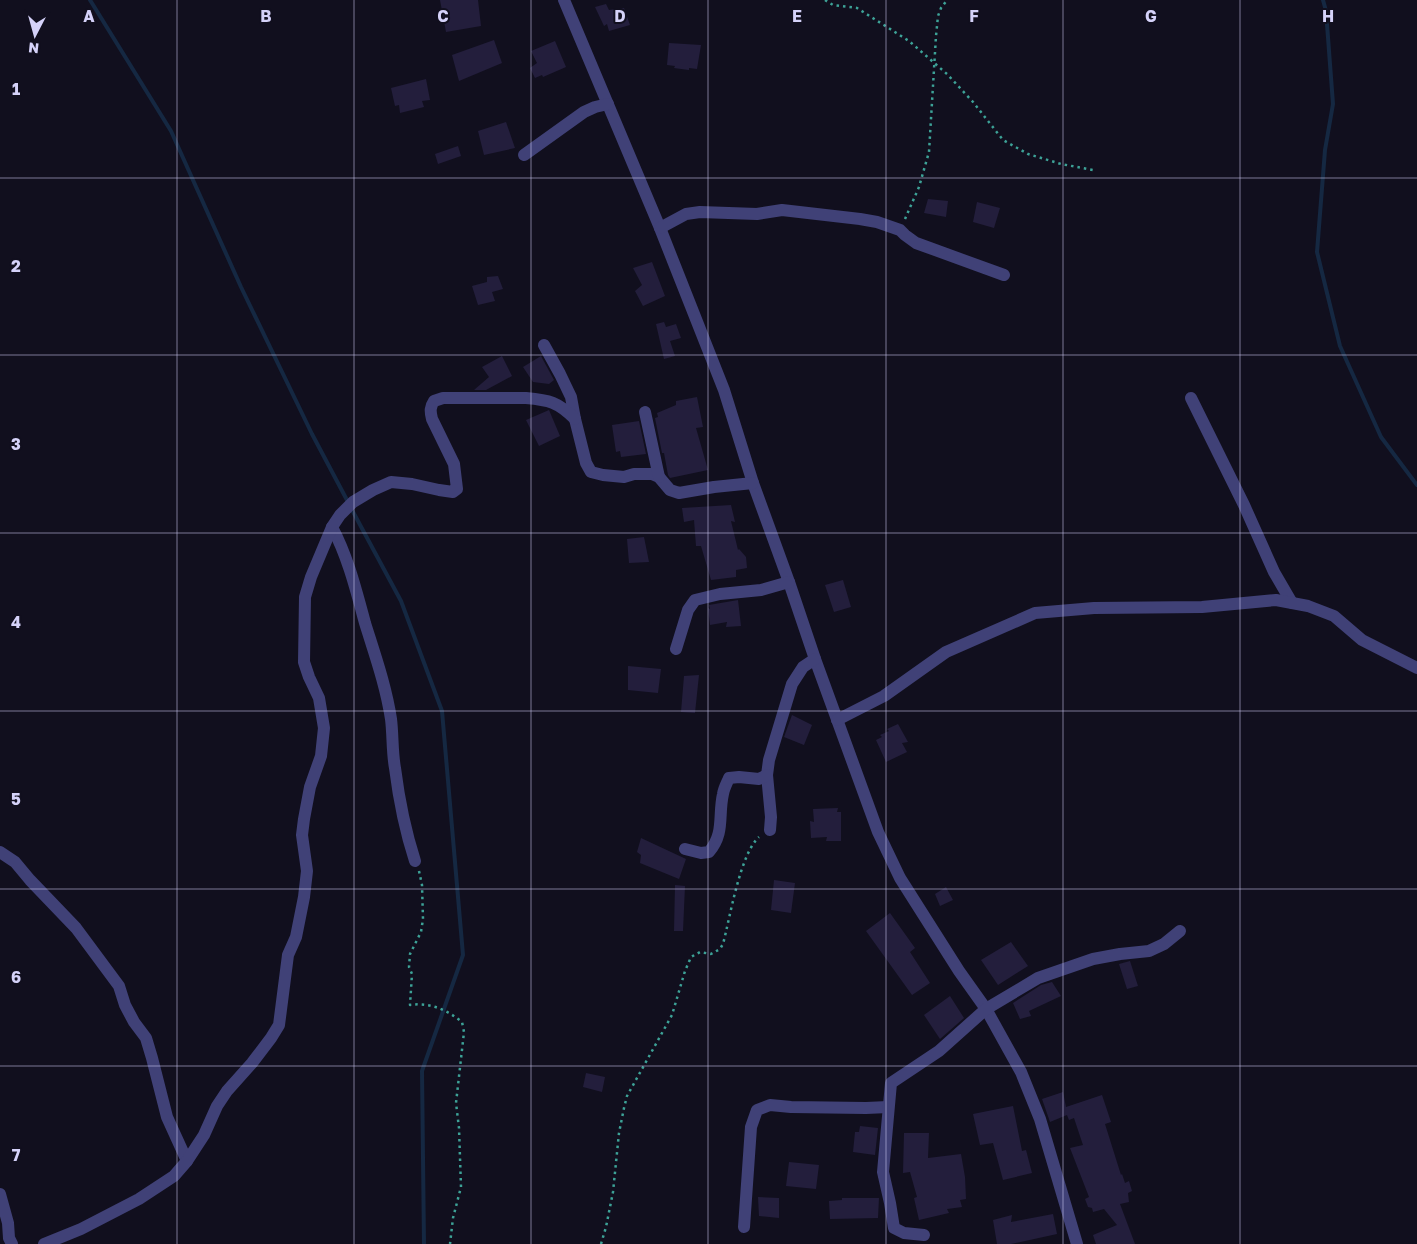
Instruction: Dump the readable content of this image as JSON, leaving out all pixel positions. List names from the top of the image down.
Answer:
{
  "north": "bottom",
  "grid": {
    "columns": [
      "A",
      "B",
      "C",
      "D",
      "E",
      "F",
      "G",
      "H"
    ],
    "rows": [
      "1",
      "2",
      "3",
      "4",
      "5",
      "6",
      "7"
    ]
  }
}
